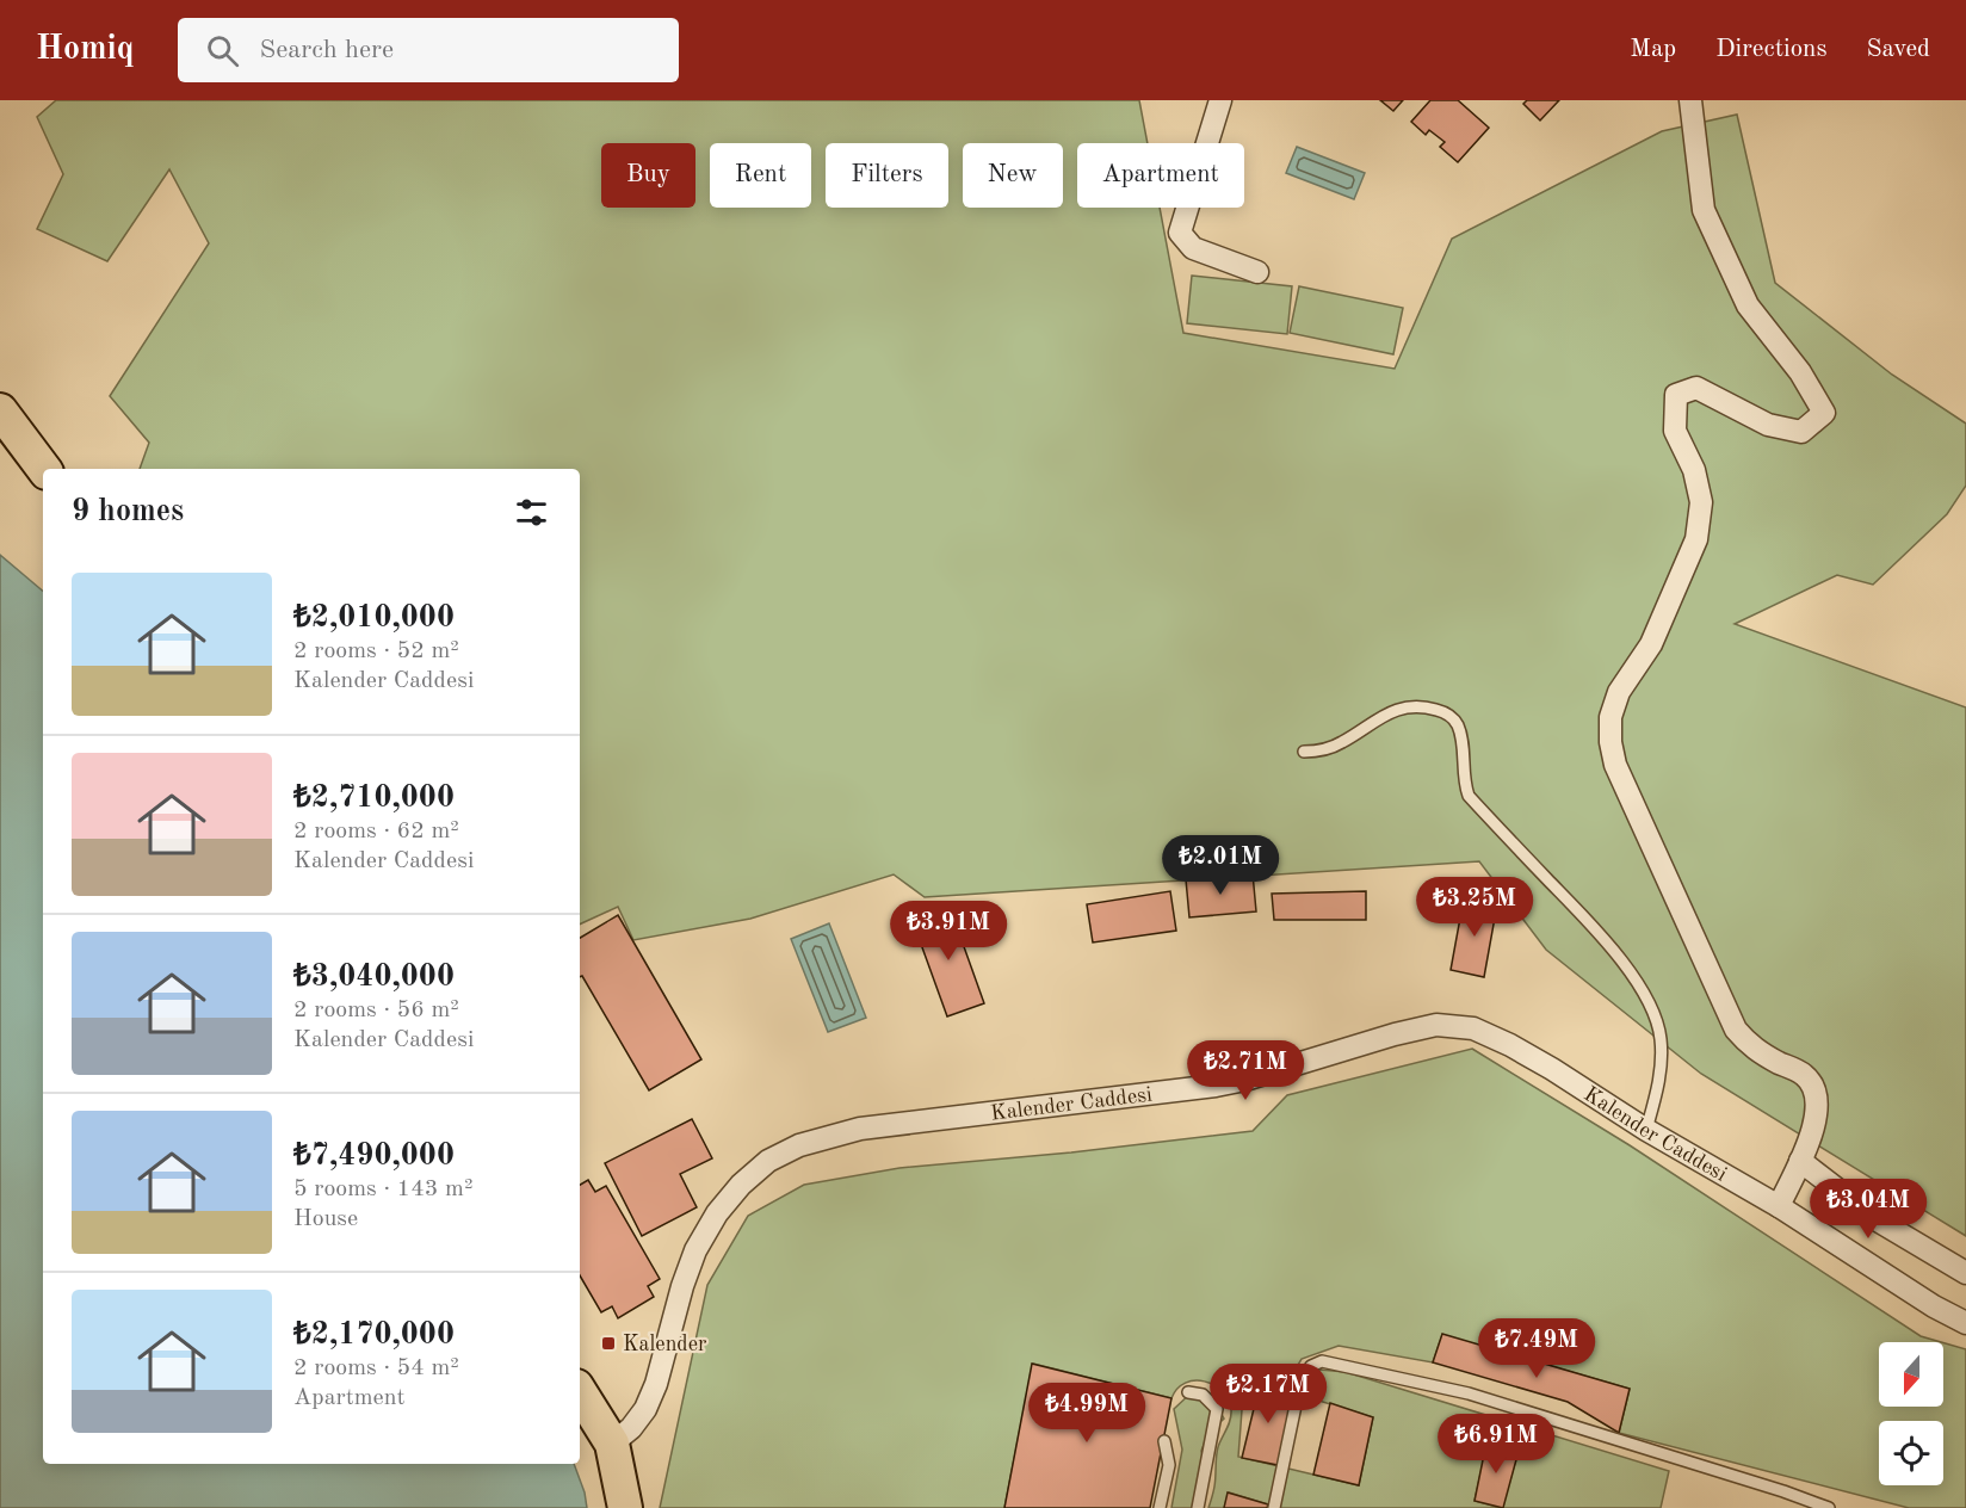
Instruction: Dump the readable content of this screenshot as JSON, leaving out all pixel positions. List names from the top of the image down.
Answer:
{
  "streets": {
    "street": ["Kalender Caddesi"]
  },
  "places": {
    "transit": ["Kalender"]
  },
  "north": "bottom",
  "page": {
    "header": "Homiq",
    "search": "Search here",
    "nav": ["Map", "Directions", "Saved"],
    "chip": [
      "Buy",
      "Rent",
      "Filters",
      "New",
      "Apartment"
    ],
    "heading": "9 homes",
    "list": [
      {
        "name": "₺2,010,000",
        "note": "2 rooms · 52 m² · Kalender Caddesi"
      },
      {
        "name": "₺2,710,000",
        "note": "2 rooms · 62 m² · Kalender Caddesi"
      },
      {
        "name": "₺3,040,000",
        "note": "2 rooms · 56 m² · Kalender Caddesi"
      },
      {
        "name": "₺7,490,000",
        "note": "5 rooms · 143 m² · House"
      },
      {
        "name": "₺2,170,000",
        "note": "2 rooms · 54 m² · Apartment"
      }
    ],
    "price": [
      "₺2.01M",
      "₺3.25M",
      "₺3.91M",
      "₺2.71M",
      "₺3.04M",
      "₺7.49M",
      "₺2.17M",
      "₺4.99M",
      "₺6.91M"
    ]
  }
}
